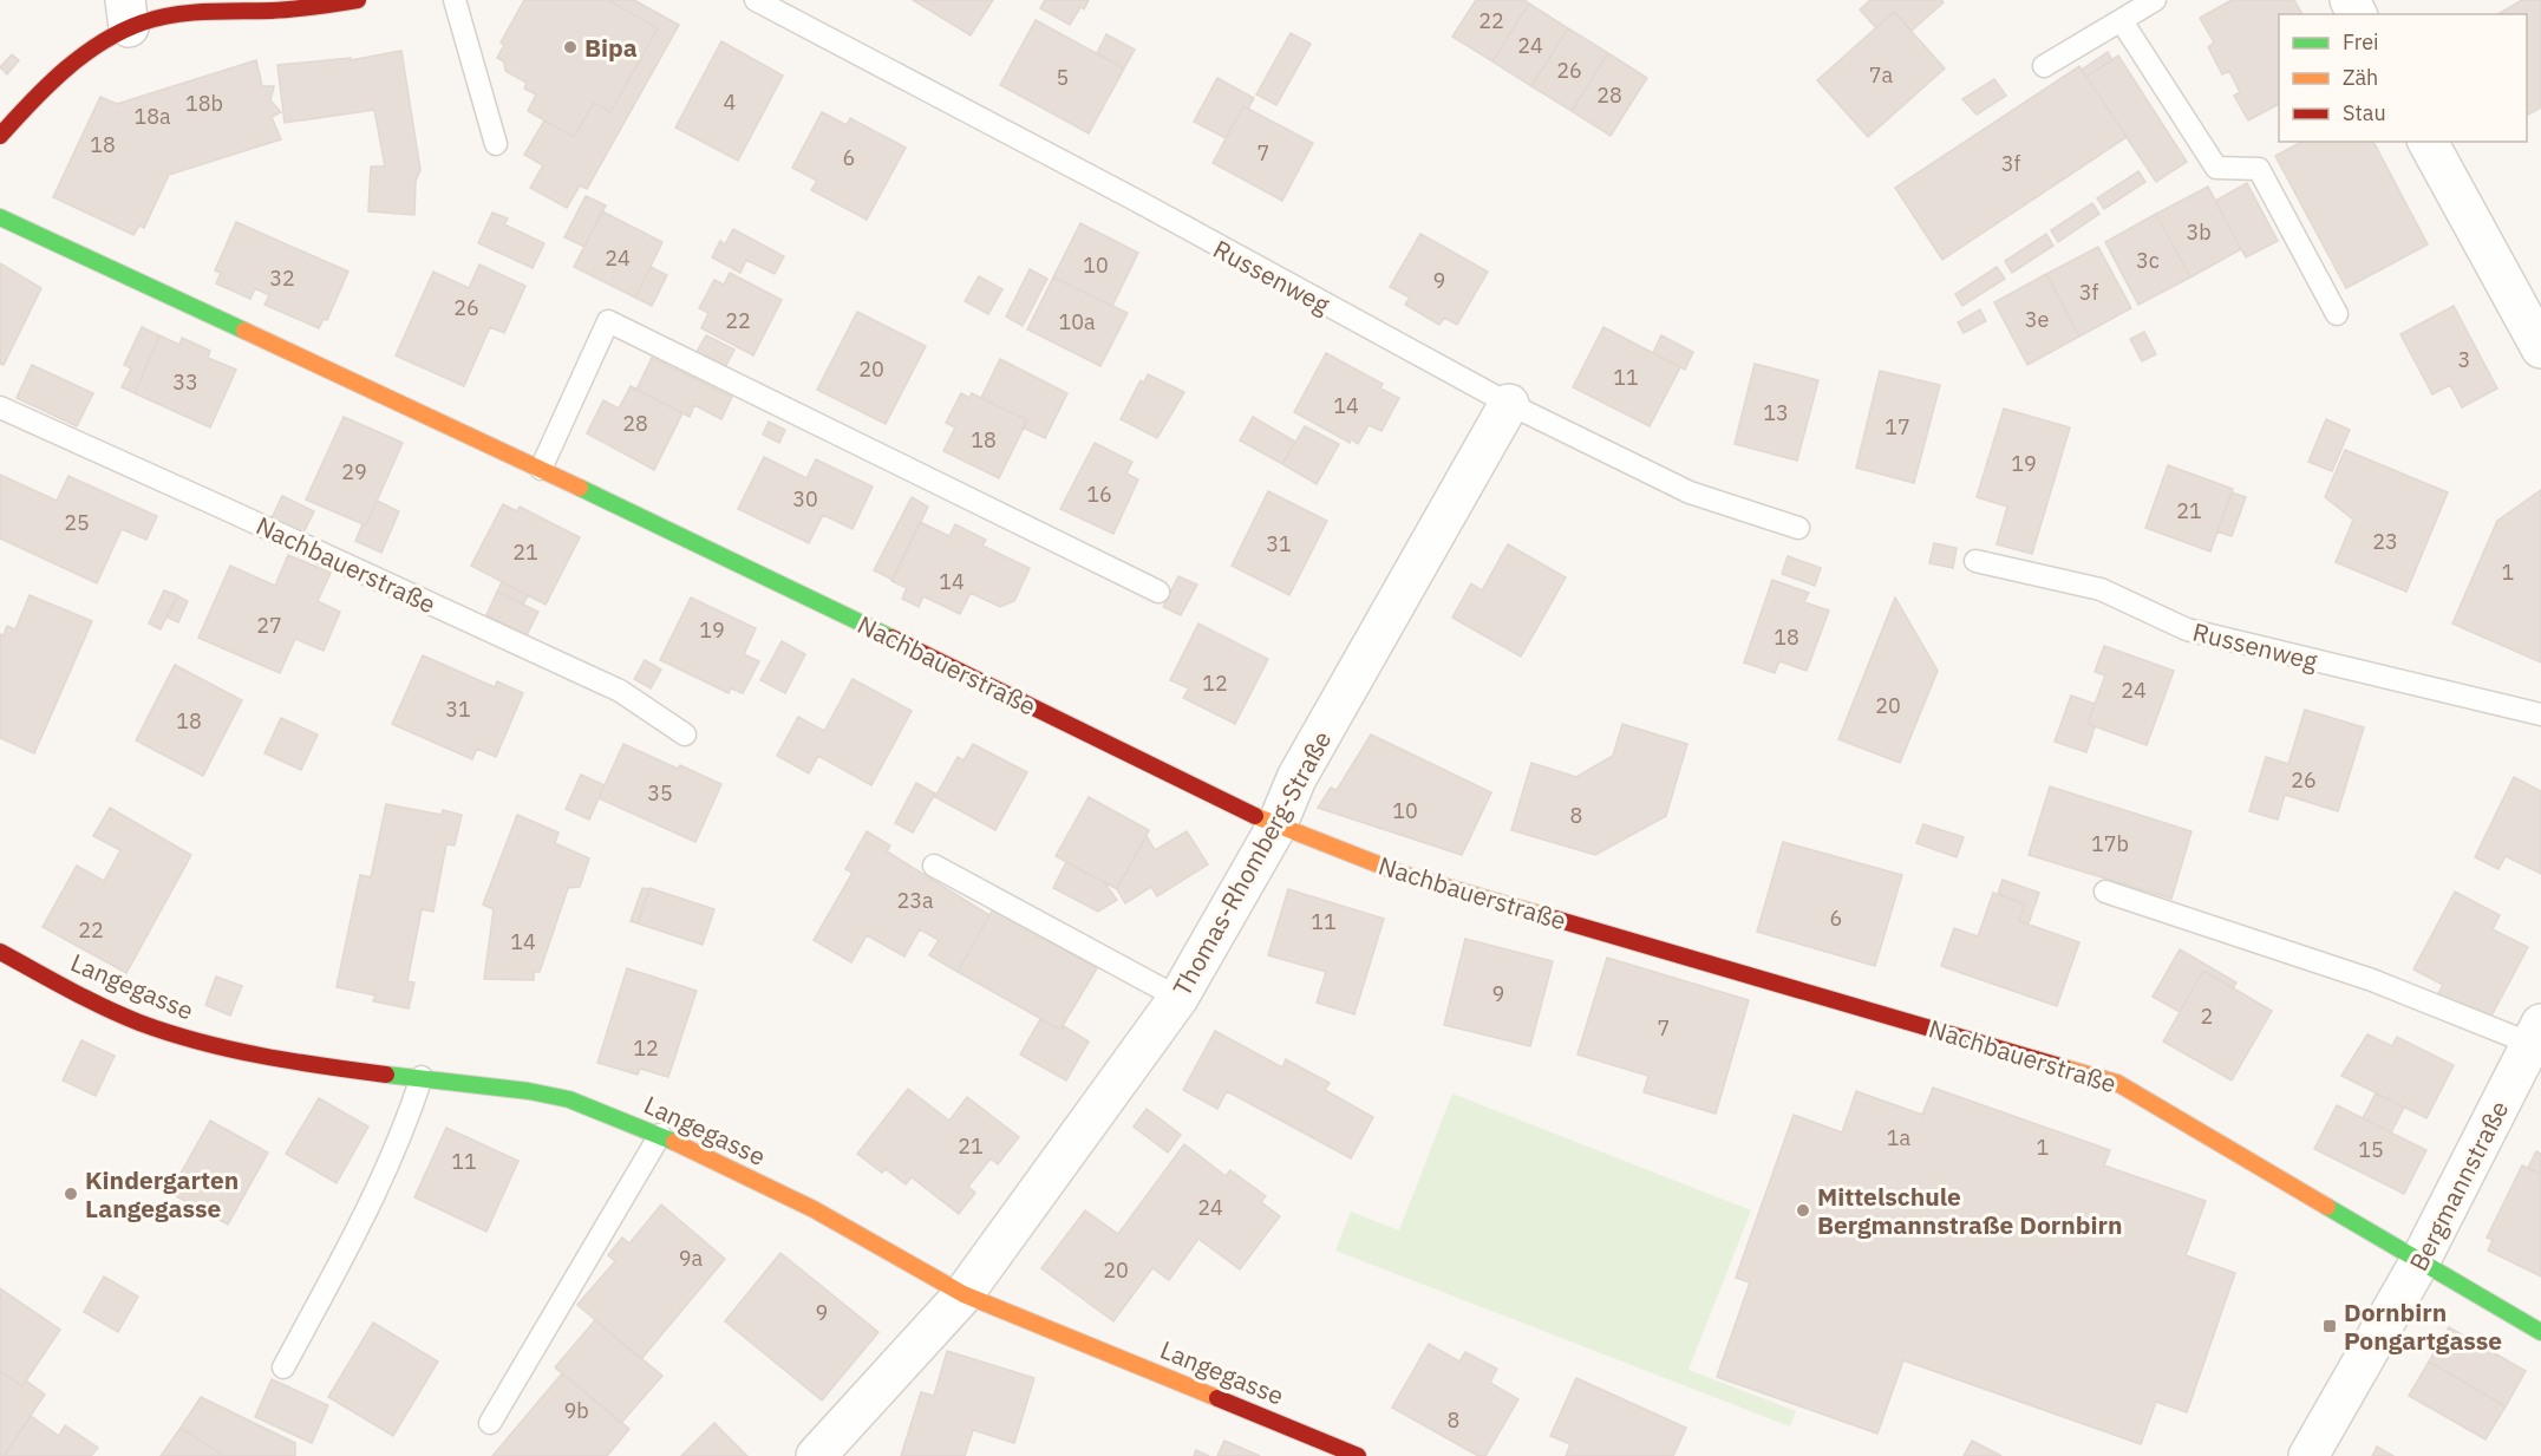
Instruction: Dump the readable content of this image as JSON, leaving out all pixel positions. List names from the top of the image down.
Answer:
{
  "streets": {
    "street": [
      "Nachbauerstraße",
      "Thomas-Rhomberg-Straße",
      "Langegasse",
      "Bergmannstraße"
    ],
    "lane": ["Russenweg"]
  },
  "crossings": [
    ["Russenweg", "Thomas-Rhomberg-Straße"],
    ["Nachbauerstraße", "Thomas-Rhomberg-Straße"],
    ["Nachbauerstraße", "Bergmannstraße"],
    ["Thomas-Rhomberg-Straße", "Langegasse"]
  ],
  "places": {
    "other": ["Bipa", "Kindergarten Langegasse", "Mittelschule Bergmannstraße Dornbirn"],
    "transit": ["Dornbirn Pongartgasse"]
  },
  "house_numbers": [
    "22",
    "24",
    "26",
    "7a",
    "5",
    "28",
    "4",
    "18b",
    "18a",
    "18",
    "7",
    "6",
    "3f",
    "3b",
    "24",
    "3c",
    "10",
    "32",
    "9",
    "3f",
    "26",
    "3e",
    "22",
    "10a",
    "3",
    "20",
    "11",
    "33",
    "14",
    "13",
    "28",
    "17",
    "18",
    "19",
    "29",
    "16",
    "30",
    "21",
    "25",
    "23",
    "31",
    "21",
    "1",
    "14",
    "27",
    "19",
    "18",
    "12",
    "24",
    "20",
    "31",
    "18",
    "26",
    "35",
    "10",
    "8",
    "17b",
    "23a",
    "6",
    "11",
    "22",
    "14",
    "9",
    "2",
    "7",
    "12",
    "1a",
    "21",
    "1",
    "15",
    "11",
    "24",
    "9a",
    "20",
    "9",
    "9b",
    "8"
  ],
  "legend": ["Frei", "Zäh", "Stau"]
}
